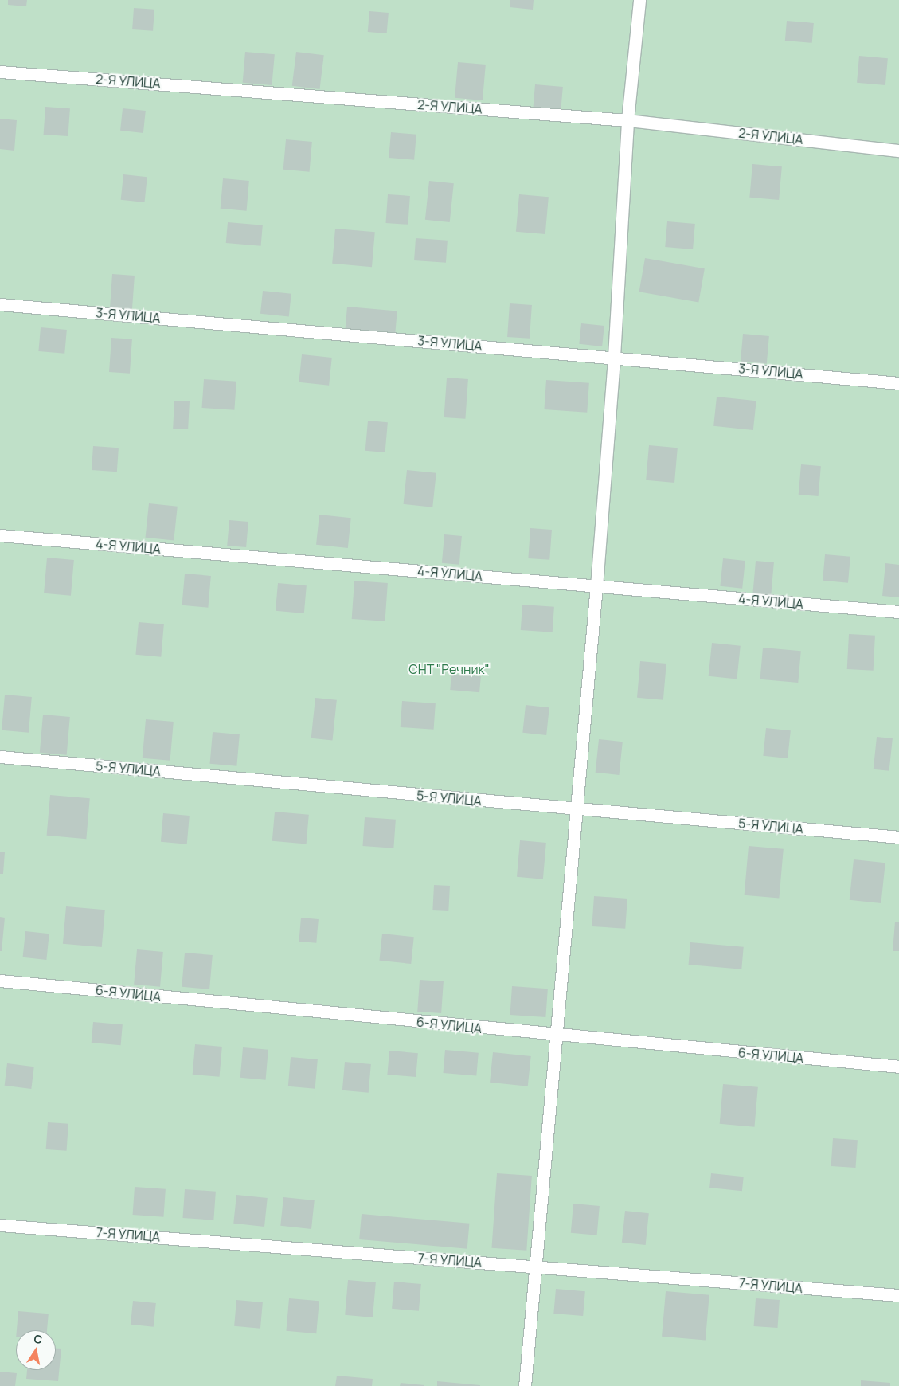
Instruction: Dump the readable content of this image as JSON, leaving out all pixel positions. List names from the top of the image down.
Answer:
{
  "streets": {
    "street": [
      "2-Я УЛИЦА",
      "3-Я УЛИЦА",
      "4-Я УЛИЦА",
      "5-Я УЛИЦА",
      "6-Я УЛИЦА",
      "7-Я УЛИЦА"
    ]
  },
  "parks": ["СНТ \"Речник\""],
  "north": "top"
}
